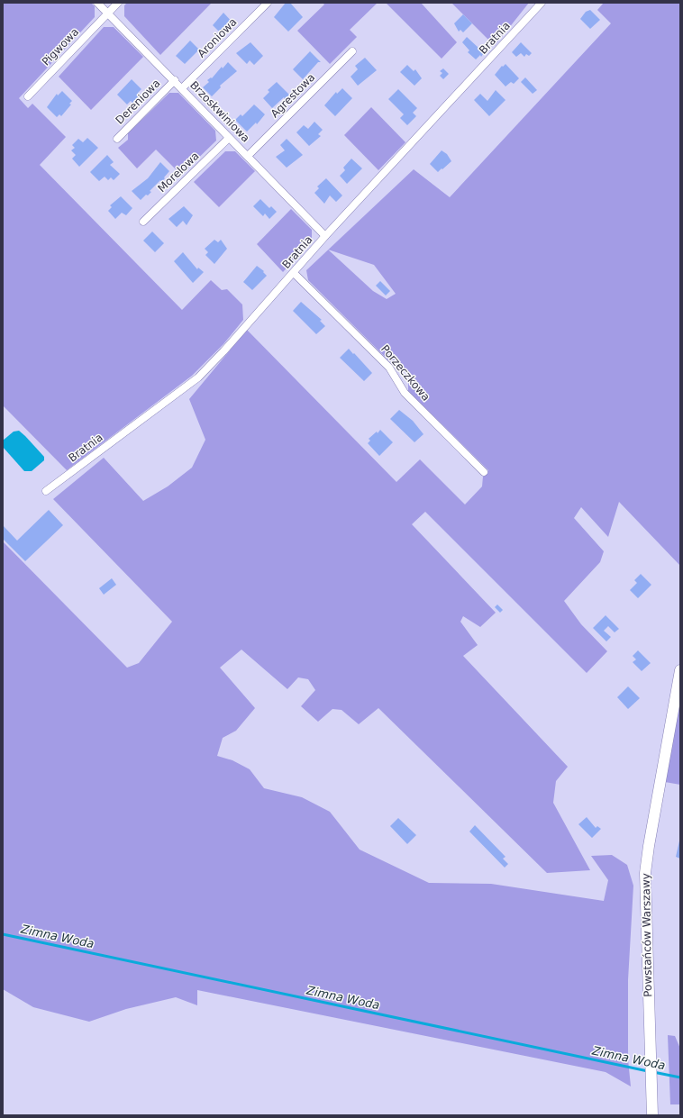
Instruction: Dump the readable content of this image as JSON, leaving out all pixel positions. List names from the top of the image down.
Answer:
{
  "streets": {
    "street": [
      "Aroniowa",
      "Bratnia",
      "Pigwowa",
      "Agrestowa",
      "Dereniowa",
      "Brzoskwiniowa",
      "Morelowa",
      "Porzeczkowa",
      "Powstańców Warszawy"
    ]
  },
  "crossings": [
    ["Aroniowa", "Brzoskwiniowa"],
    ["Bratnia", "Brzoskwiniowa"],
    ["Bratnia", "Porzeczkowa"],
    ["Pigwowa", "Brzoskwiniowa"],
    ["Agrestowa", "Brzoskwiniowa"],
    ["Dereniowa", "Brzoskwiniowa"],
    ["Brzoskwiniowa", "Morelowa"]
  ],
  "water": ["Zimna Woda"]
}
